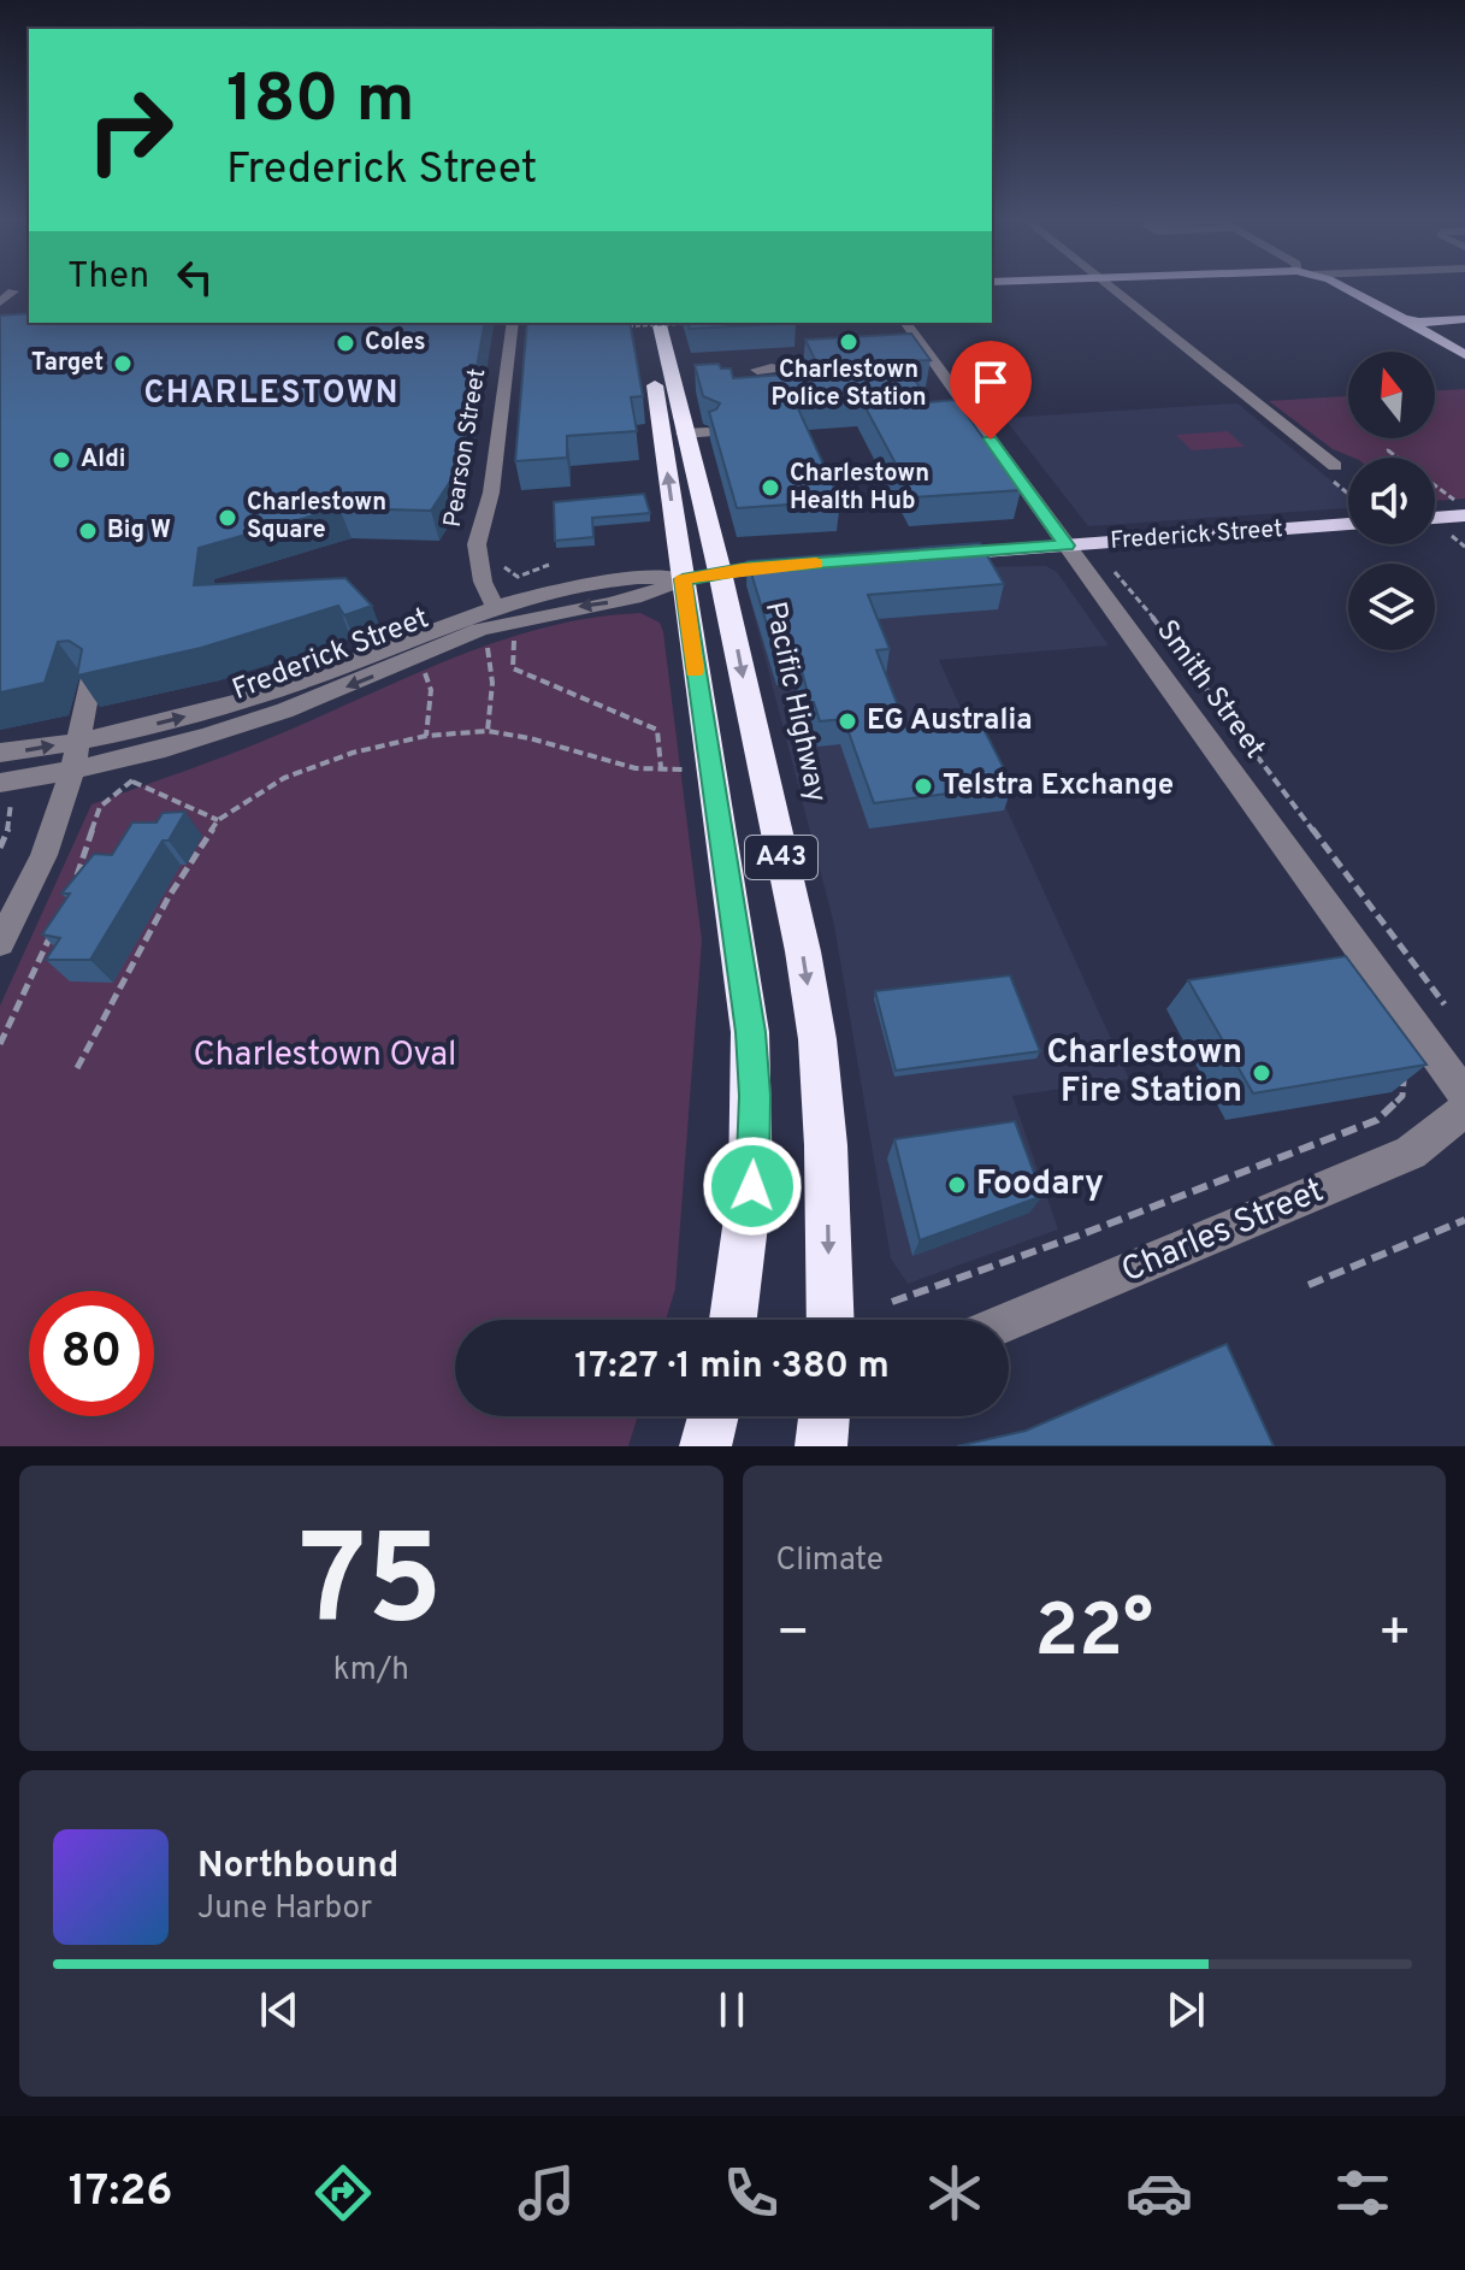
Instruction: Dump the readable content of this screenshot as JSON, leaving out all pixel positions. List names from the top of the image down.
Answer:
{
  "streets": {
    "highway": ["Pacific Highway", "A43"],
    "main road": ["Frederick Street"],
    "street": ["Pearson Street", "Smith Street", "Charles Street"]
  },
  "crossings": [
    ["Pearson Street", "Frederick Street"],
    ["Frederick Street", "Smith Street"],
    ["Frederick Street", "Pacific Highway"],
    ["Frederick Street", "A43"]
  ],
  "districts": ["CHARLESTOWN"],
  "parks": ["Charlestown Oval"],
  "places": [
    "Charlestown Police Station",
    "Coles",
    "Target",
    "Aldi",
    "Charlestown Health Hub",
    "Charlestown Square",
    "Big W",
    "EG Australia",
    "Telstra Exchange",
    "Charlestown Fire Station",
    "Foodary"
  ],
  "north": "top",
  "page": {
    "turn": ["180 m", "Frederick Street"],
    "then": "Then",
    "limit": "80",
    "trip": "17:27 · 1 min · 380 m",
    "tile": [
      ["75", "km/h"],
      "Climate"
    ],
    "heat": ["−", "22°", "+"],
    "song": ["Northbound", "June Harbor"],
    "tabs": "17:26"
  }
}
